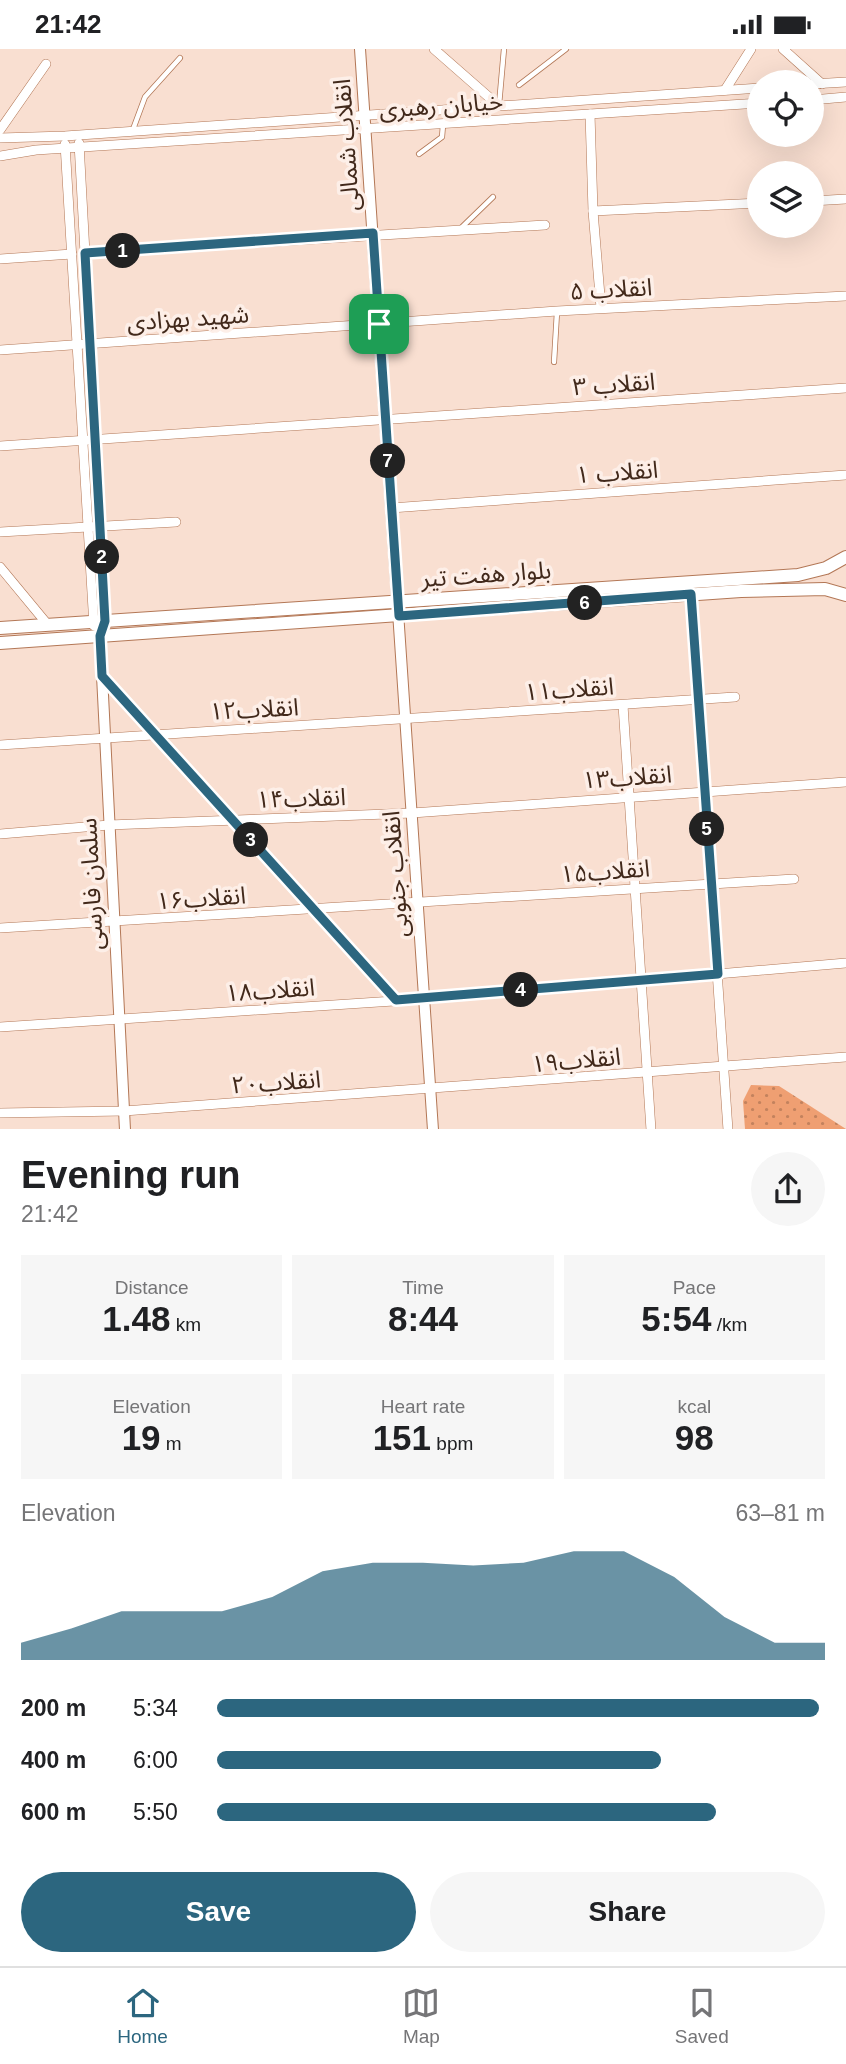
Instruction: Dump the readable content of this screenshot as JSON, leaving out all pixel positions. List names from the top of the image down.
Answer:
{
  "streets": {
    "main road": ["بلوار هفت تیر"],
    "street": [
      "خیابان رهبری",
      "انقلاب شمالی",
      "انقلاب ۵",
      "شهید بهزادی",
      "انقلاب ۳",
      "انقلاب ۱",
      "انقلاب۱۱",
      "انقلاب۱۲",
      "انقلاب۱۳",
      "انقلاب۱۴",
      "انقلاب۱۵",
      "انقلاب جنوبی",
      "سلمان فارسی",
      "انقلاب۱۶",
      "انقلاب۱۸",
      "انقلاب۱۹",
      "انقلاب۲۰"
    ]
  },
  "crossings": [
    ["خیابان رهبری", "انقلاب شمالی"],
    ["انقلاب شمالی", "انقلاب ۵"],
    ["انقلاب شمالی", "شهید بهزادی"],
    ["انقلاب شمالی", "انقلاب ۳"],
    ["انقلاب شمالی", "انقلاب ۱"],
    ["انقلاب شمالی", "بلوار هفت تیر"],
    ["انقلاب شمالی", "انقلاب جنوبی"],
    ["انقلاب ۵", "شهید بهزادی"],
    ["بلوار هفت تیر", "انقلاب جنوبی"],
    ["بلوار هفت تیر", "سلمان فارسی"],
    ["انقلاب۱۱", "انقلاب۱۲"],
    ["انقلاب۱۱", "انقلاب جنوبی"],
    ["انقلاب۱۲", "انقلاب جنوبی"],
    ["انقلاب۱۲", "سلمان فارسی"],
    ["انقلاب۱۳", "انقلاب۱۴"],
    ["انقلاب۱۳", "انقلاب جنوبی"],
    ["انقلاب۱۴", "انقلاب جنوبی"],
    ["انقلاب۱۴", "سلمان فارسی"],
    ["انقلاب۱۵", "انقلاب جنوبی"],
    ["انقلاب۱۵", "انقلاب۱۶"],
    ["انقلاب جنوبی", "انقلاب۱۶"],
    ["انقلاب جنوبی", "انقلاب۱۸"],
    ["انقلاب جنوبی", "انقلاب۱۹"],
    ["انقلاب جنوبی", "انقلاب۲۰"],
    ["سلمان فارسی", "انقلاب۱۶"],
    ["سلمان فارسی", "انقلاب۱۸"],
    ["سلمان فارسی", "انقلاب۲۰"],
    ["انقلاب۱۹", "انقلاب۲۰"]
  ],
  "page": {
    "status": "21:42",
    "pins": [
      "1",
      "7",
      "2",
      "6",
      "5",
      "3",
      "4"
    ],
    "heading": ["Evening run", "21:42"],
    "stats": [
      ["Distance", "1.48 km"],
      ["Time", "8:44"],
      ["Pace", "5:54 /km"],
      ["Elevation", "19 m"],
      ["Heart rate", "151 bpm"],
      ["kcal", "98"]
    ],
    "chart": ["Elevation", "63–81 m"],
    "list": [
      {
        "name": "200 m",
        "note": "5:34"
      },
      {
        "name": "400 m",
        "note": "6:00"
      },
      {
        "name": "600 m",
        "note": "5:50"
      }
    ],
    "buttons": ["Save", "Share"],
    "tabs": ["Home", "Map", "Saved"]
  }
}
